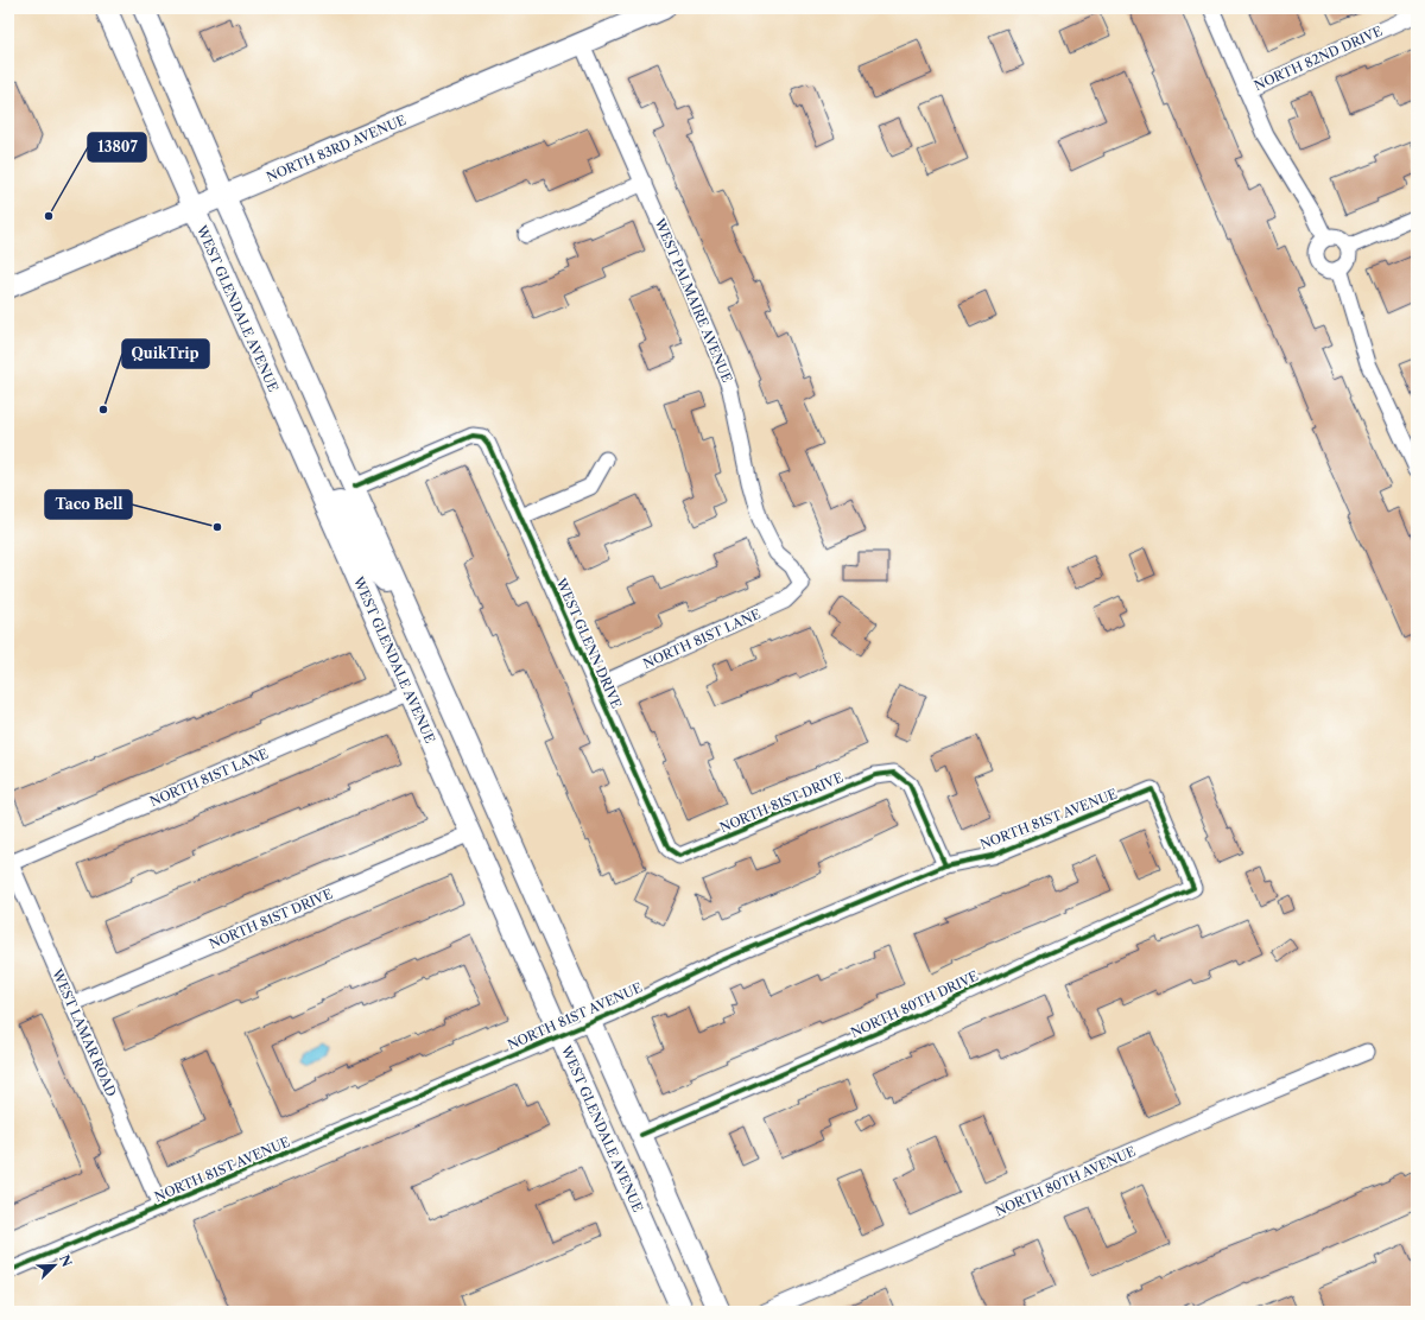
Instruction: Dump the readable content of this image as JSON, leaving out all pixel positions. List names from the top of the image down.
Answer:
{
  "streets": {
    "main road": ["NORTH 83RD AVENUE", "WEST GLENDALE AVENUE"],
    "street": [
      "NORTH 82ND DRIVE",
      "WEST PALMAIRE AVENUE",
      "NORTH 81ST LANE",
      "WEST GLENN DRIVE",
      "NORTH 81ST DRIVE",
      "NORTH 81ST AVENUE",
      "NORTH 80TH DRIVE",
      "WEST LAMAR ROAD",
      "NORTH 80TH AVENUE"
    ]
  },
  "crossings": [
    ["NORTH 83RD AVENUE", "WEST PALMAIRE AVENUE"],
    ["NORTH 83RD AVENUE", "WEST GLENDALE AVENUE"],
    ["WEST PALMAIRE AVENUE", "NORTH 81ST LANE"],
    ["WEST GLENDALE AVENUE", "NORTH 81ST LANE"],
    ["WEST GLENDALE AVENUE", "NORTH 81ST DRIVE"],
    ["WEST GLENDALE AVENUE", "NORTH 81ST AVENUE"],
    ["NORTH 81ST LANE", "WEST GLENN DRIVE"],
    ["NORTH 81ST LANE", "WEST LAMAR ROAD"],
    ["WEST GLENN DRIVE", "NORTH 81ST DRIVE"],
    ["NORTH 81ST DRIVE", "NORTH 81ST AVENUE"],
    ["NORTH 81ST DRIVE", "WEST LAMAR ROAD"],
    ["NORTH 81ST AVENUE", "NORTH 80TH DRIVE"],
    ["NORTH 81ST AVENUE", "WEST LAMAR ROAD"]
  ],
  "places": ["13807", "QuikTrip", "Taco Bell"],
  "north": "top right"
}
